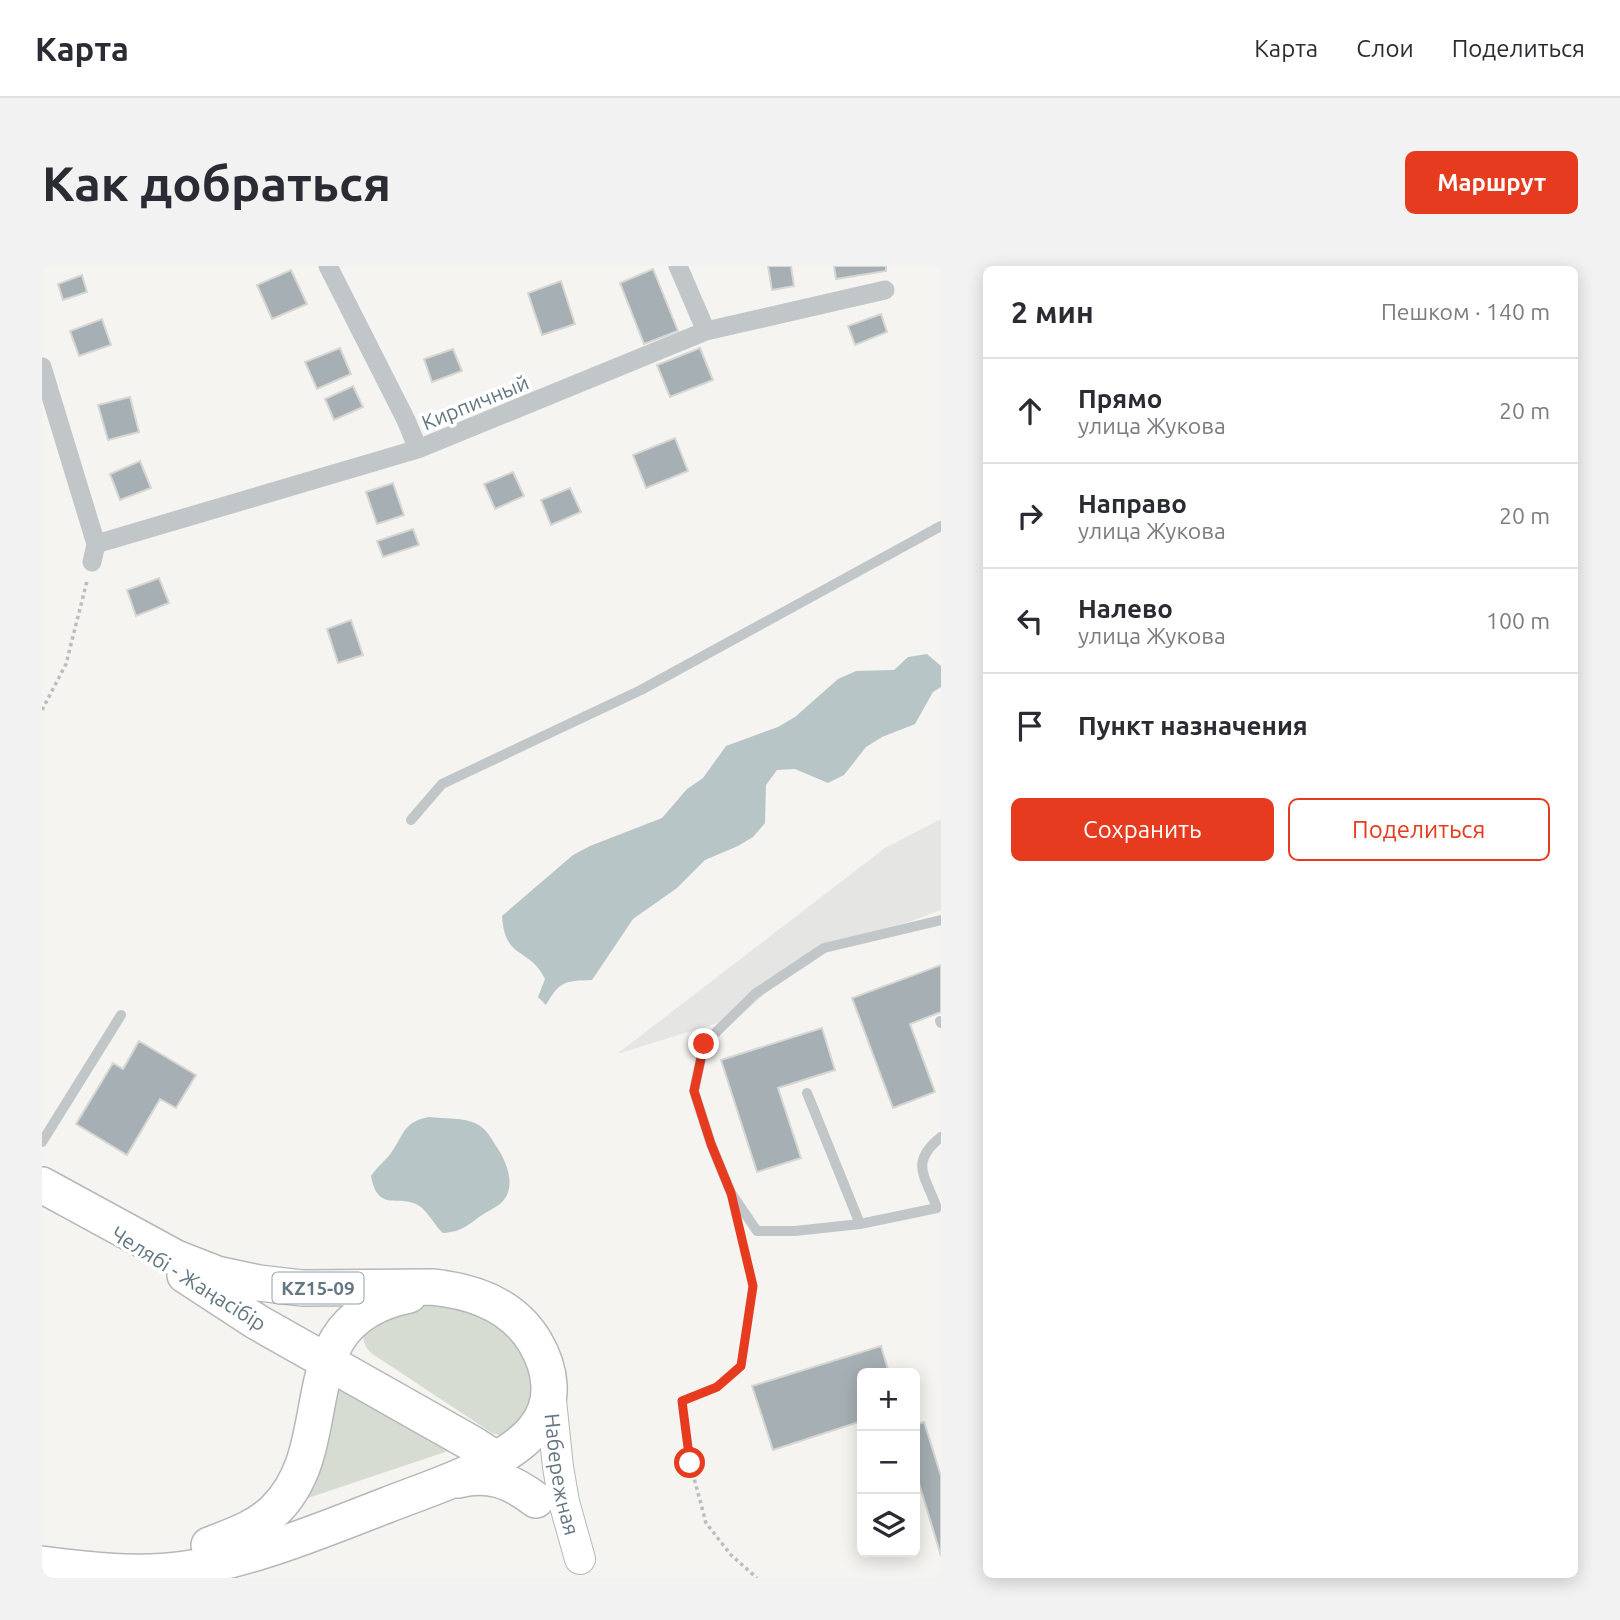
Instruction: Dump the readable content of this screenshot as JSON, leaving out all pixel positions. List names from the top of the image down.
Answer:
{
  "streets": {
    "highway": ["Челябі - Жаңасібір", "KZ15-09"],
    "main road": ["Набережная"],
    "street": ["Кирпичный"]
  },
  "crossings": [
    ["Челябі - Жаңасібір", "KZ15-09"],
    ["KZ15-09", "Набережная"]
  ],
  "page": {
    "header": "Карта",
    "nav": ["Карта", "Слои", "Поделиться"],
    "buttons": [
      "Маршрут",
      ["Сохранить", "Поделиться"]
    ],
    "title": "Как добраться",
    "heading": ["2 мин", "Пешком · 140 m"],
    "list": [
      ["Прямо", "улица Жукова", "20 m"],
      ["Направо", "улица Жукова", "20 m"],
      ["Налево", "улица Жукова", "100 m"],
      "Пункт назначения"
    ],
    "map_buttons": ["+", "−"]
  }
}
